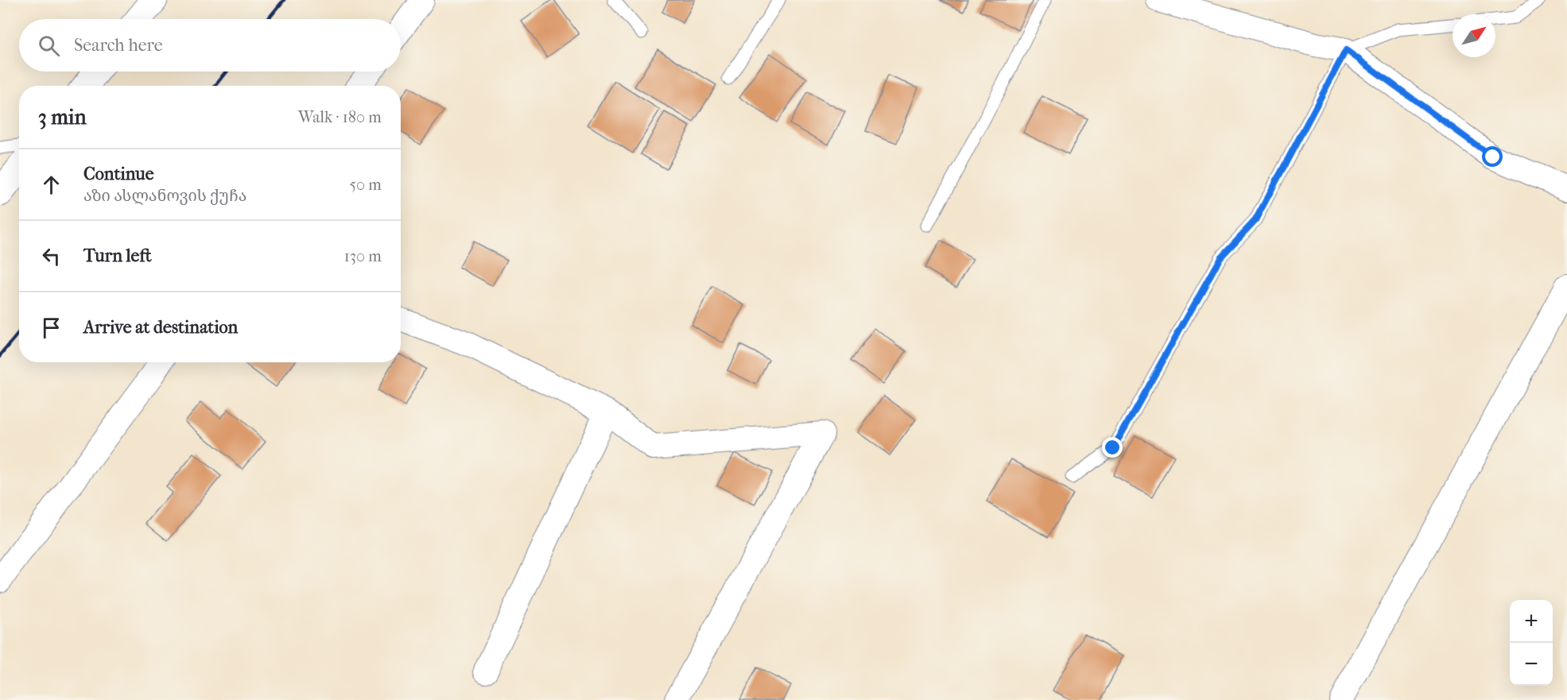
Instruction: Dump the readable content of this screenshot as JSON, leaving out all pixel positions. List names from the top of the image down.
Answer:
{
  "north": "top right",
  "page": {
    "search": "Search here",
    "heading": ["3 min", "Walk · 180 m"],
    "list": [
      ["Continue", "აზი ასლანოვის ქუჩა", "50 m"],
      ["Turn left", "130 m"],
      "Arrive at destination"
    ],
    "map_buttons": ["+", "−"]
  }
}
